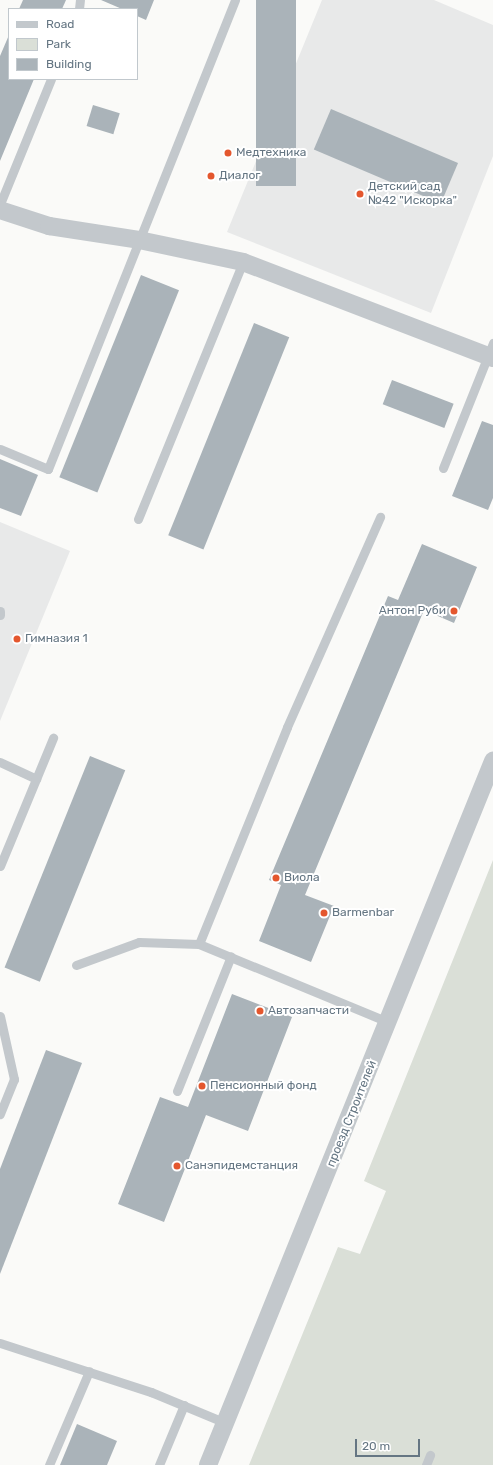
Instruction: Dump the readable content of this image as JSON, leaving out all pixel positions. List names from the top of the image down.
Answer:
{
  "streets": {
    "street": ["проезд Строителей"]
  },
  "places": [
    "Медтехника",
    "Диалог",
    "Детский сад №42 \"Искорка\"",
    "Антон Руби",
    "Гимназия 1",
    "Виола",
    "Barmenbar",
    "Автозапчасти",
    "Пенсионный фонд",
    "Санэпидемстанция"
  ],
  "legend": ["Road", "Park", "Building"],
  "scale_bar": "20 m"
}
